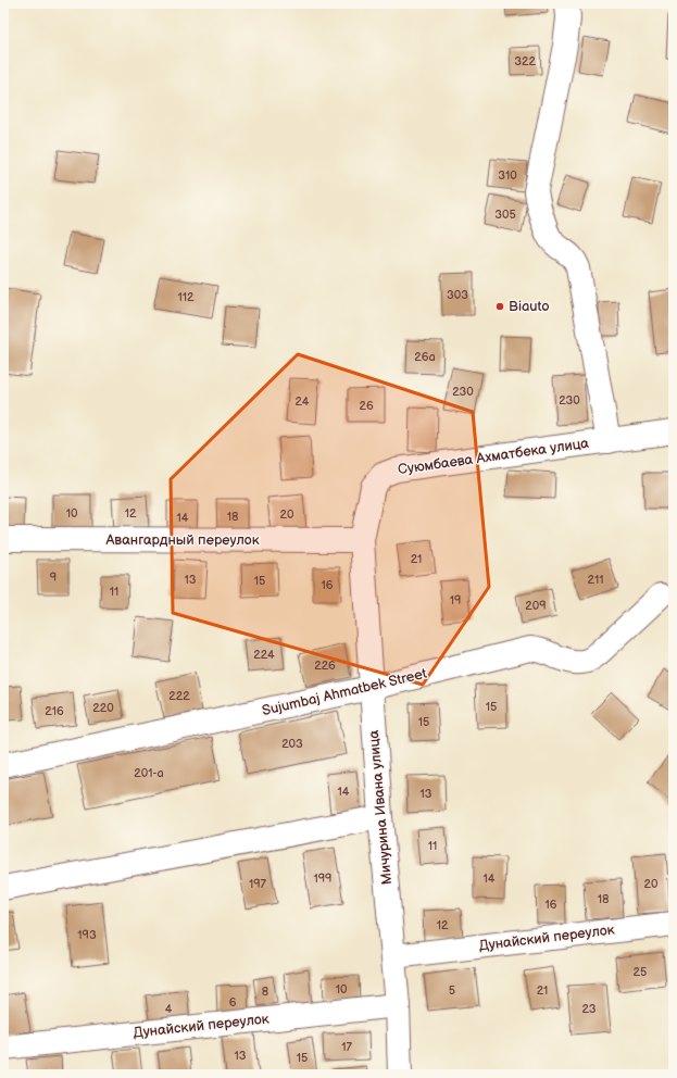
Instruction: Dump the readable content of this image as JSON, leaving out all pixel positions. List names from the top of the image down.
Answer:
{
  "streets": {
    "street": [
      "Суюмбаева Ахматбека улица",
      "Авангардный переулок",
      "Sujumbaj Ahmatbek Street",
      "Мичурина Ивана улица",
      "Дунайский переулок"
    ]
  },
  "crossings": [
    ["Суюмбаева Ахматбека улица", "Авангардный переулок"],
    ["Суюмбаева Ахматбека улица", "Мичурина Ивана улица"],
    ["Авангардный переулок", "Мичурина Ивана улица"],
    ["Sujumbaj Ahmatbek Street", "Мичурина Ивана улица"],
    ["Мичурина Ивана улица", "Дунайский переулок"]
  ],
  "places": ["Biauto"],
  "house_numbers": [
    "322",
    "310",
    "305",
    "303",
    "112",
    "26a",
    "230",
    "230",
    "24",
    "26",
    "10",
    "12",
    "20",
    "18",
    "14",
    "21",
    "9",
    "13",
    "211",
    "15",
    "16",
    "11",
    "19",
    "209",
    "224",
    "226",
    "222",
    "15",
    "220",
    "216",
    "15",
    "203",
    "201-a",
    "14",
    "13",
    "11",
    "199",
    "14",
    "197",
    "20",
    "18",
    "16",
    "12",
    "193",
    "25",
    "10",
    "5",
    "21",
    "8",
    "6",
    "4",
    "23",
    "17",
    "13",
    "15"
  ]
}
